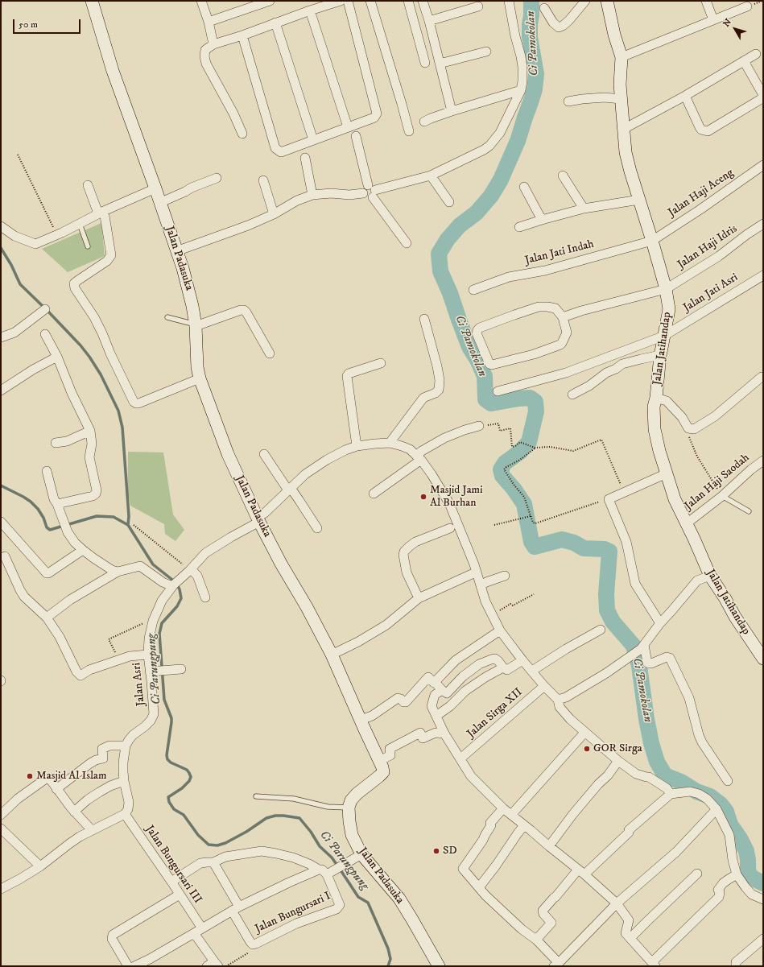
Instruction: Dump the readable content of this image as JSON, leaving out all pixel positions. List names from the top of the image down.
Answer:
{
  "streets": {
    "street": [
      "Jalan Haji Aceng",
      "Jalan Haji Idris",
      "Jalan Jati Indah",
      "Jalan Padasuka",
      "Jalan Jati Asri",
      "Jalan Jatihandap",
      "Jalan Haji Saodah",
      "Jalan Asri",
      "Jalan Sirga XII",
      "Jalan Bungursari III",
      "Jalan Bungursari I"
    ]
  },
  "crossings": [
    ["Jalan Haji Aceng", "Jalan Jati Indah"],
    ["Jalan Haji Aceng", "Jalan Jatihandap"],
    ["Jalan Haji Idris", "Jalan Jatihandap"],
    ["Jalan Jati Indah", "Jalan Jatihandap"],
    ["Jalan Padasuka", "Jalan Asri"],
    ["Jalan Jati Asri", "Jalan Jatihandap"],
    ["Jalan Jatihandap", "Jalan Haji Saodah"],
    ["Jalan Bungursari III", "Jalan Bungursari I"]
  ],
  "water": ["Ci Pamokolan", "Ci Parungpung"],
  "places": [
    "Masjid Jami Al Burhan",
    "GOR Sirga",
    "Masjid Al Islam",
    "SD"
  ],
  "scale_bar": "50 m",
  "north": "top left"
}
